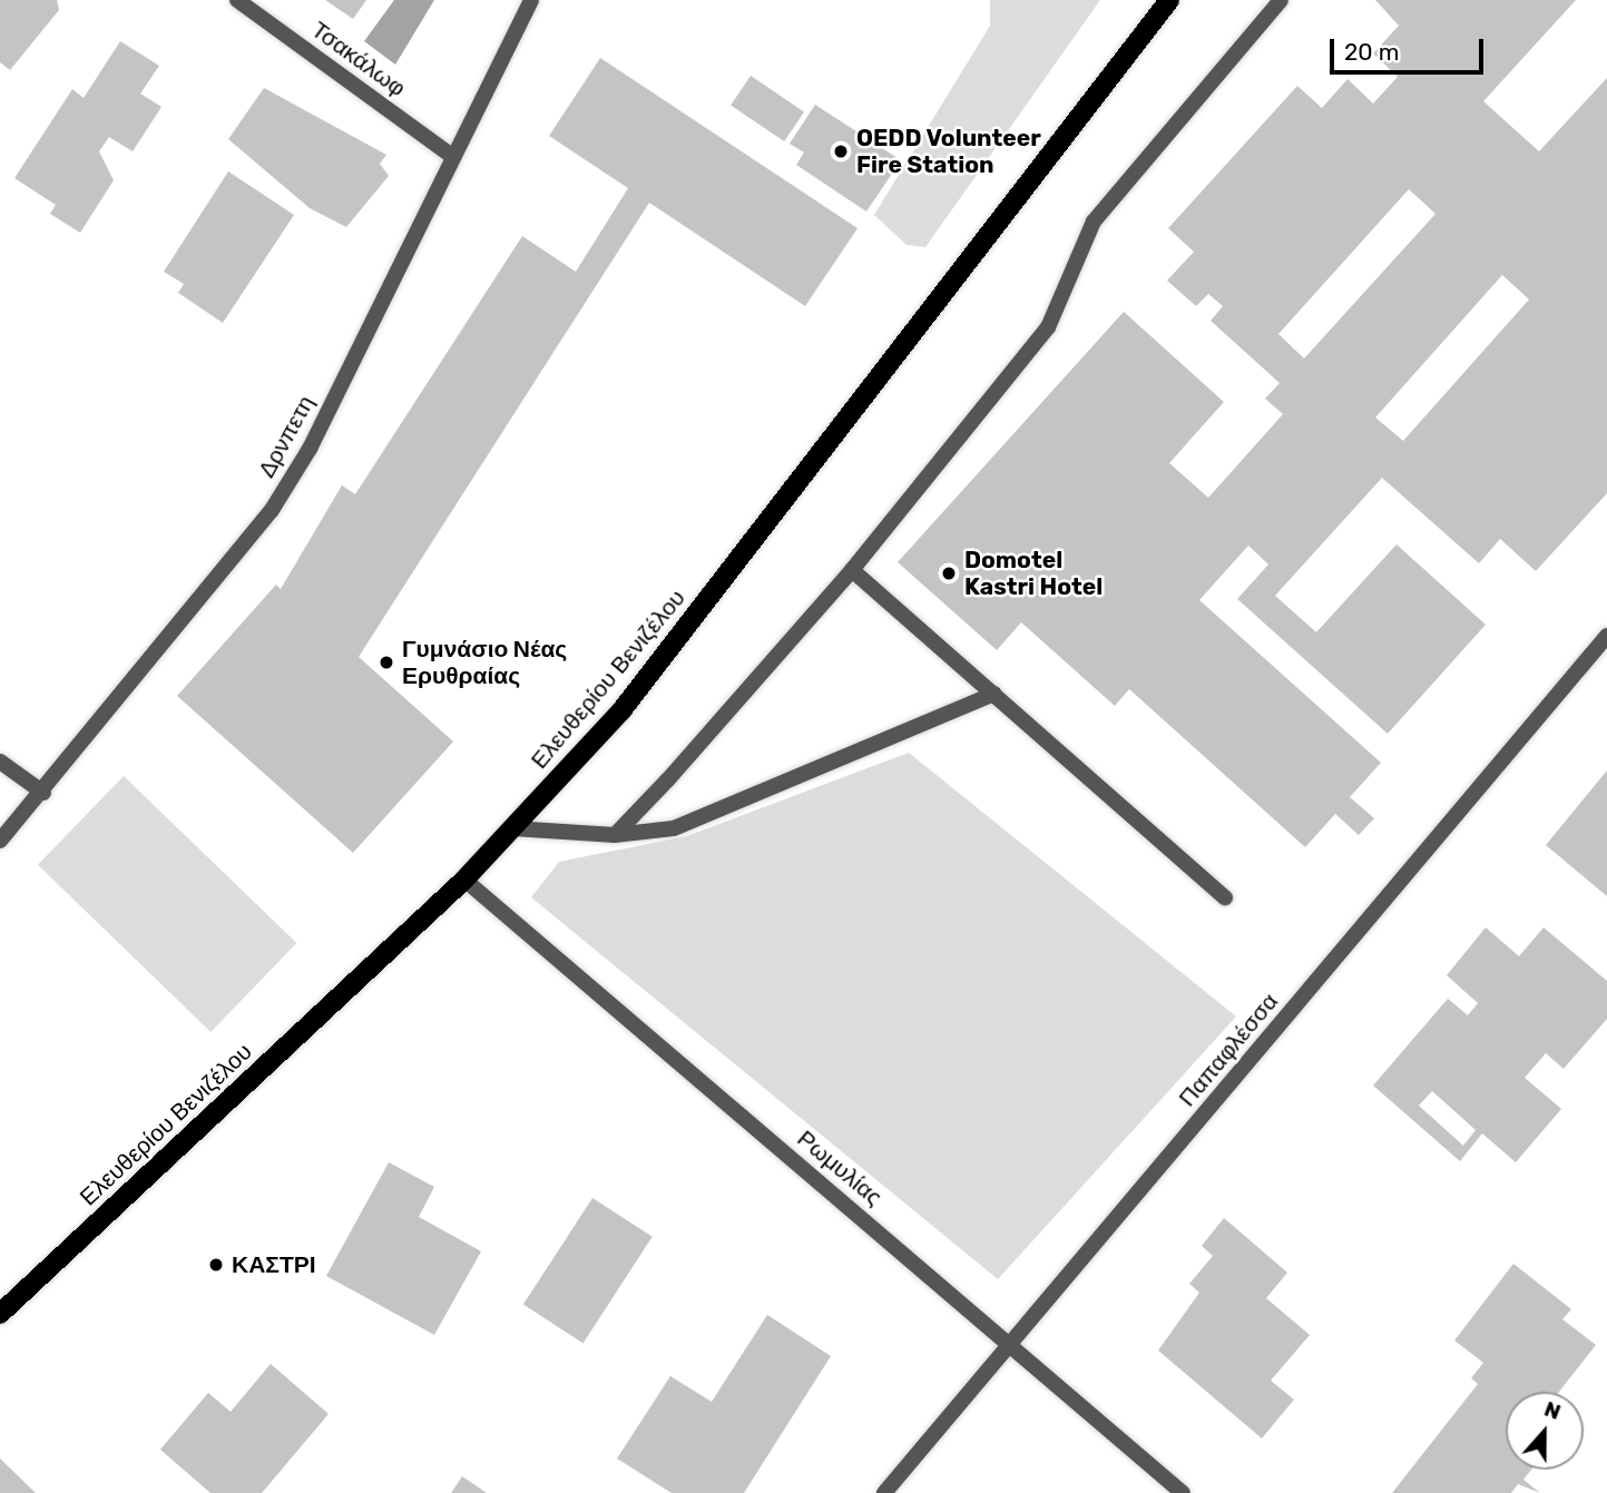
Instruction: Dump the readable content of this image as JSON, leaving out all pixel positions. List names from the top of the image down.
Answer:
{
  "streets": {
    "main road": ["Ελευθερίου Βενιζέλου"],
    "street": [
      "Τσακάλωφ",
      "Δρνπετη",
      "Παπαφλέσσα",
      "Ρωμυλίας"
    ]
  },
  "crossings": [
    ["Τσακάλωφ", "Δρνπετη"],
    ["Ελευθερίου Βενιζέλου", "Ρωμυλίας"],
    ["Παπαφλέσσα", "Ρωμυλίας"]
  ],
  "places": [
    "OEDD Volunteer Fire Station",
    "Domotel Kastri Hotel",
    "Γυμνάσιο Νέας Ερυθραίας",
    "ΚΑΣΤΡΙ"
  ],
  "scale_bar": "20 m",
  "north": "top"
}
